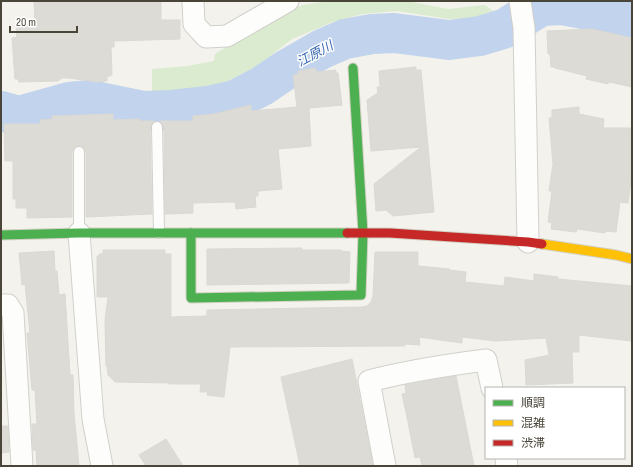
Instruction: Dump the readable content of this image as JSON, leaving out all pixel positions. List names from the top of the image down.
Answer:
{
  "water": ["江原川"],
  "legend": ["順調", "混雑", "渋滞"],
  "scale_bar": "20 m"
}
